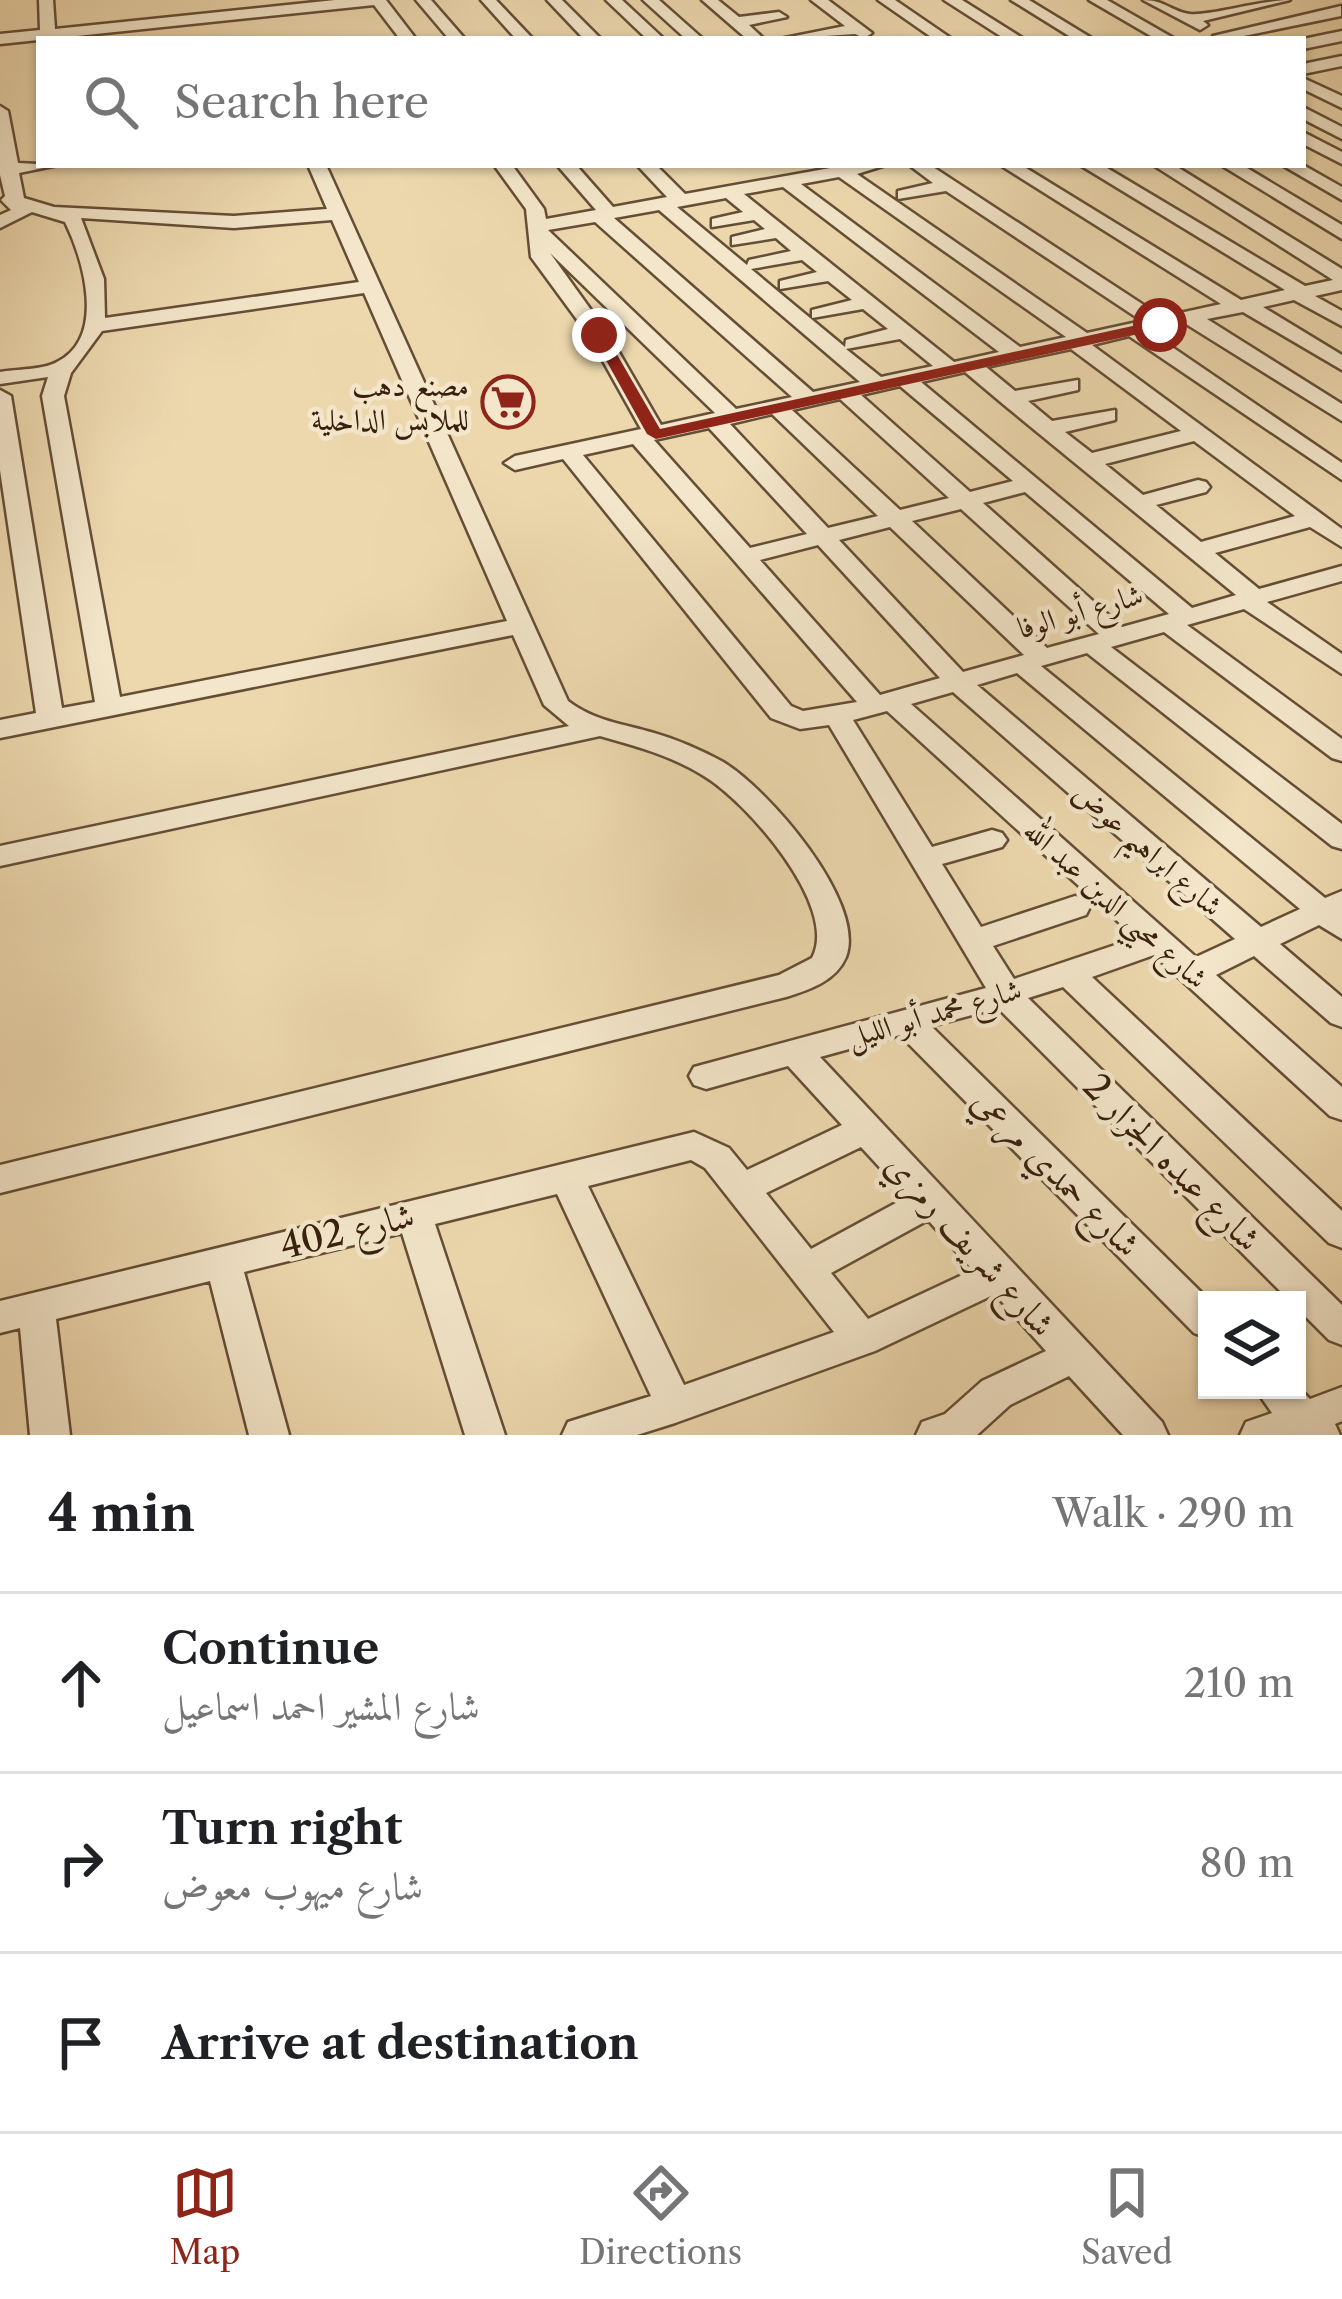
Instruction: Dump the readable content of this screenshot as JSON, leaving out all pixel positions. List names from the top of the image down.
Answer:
{
  "streets": {
    "street": [
      "شارع أبو الوفا",
      "شارع ابراهيم عوض",
      "شارع محيي الدين عبد الله",
      "شارع محمد أبو الليل",
      "شارع عبده الجزار 2",
      "شارع حمدي مرعي",
      "شارع 402",
      "شارع شريف رمزي"
    ]
  },
  "crossings": [
    ["شارع أبو الوفا", "شارع ابراهيم عوض"],
    ["شارع أبو الوفا", "شارع محيي الدين عبد الله"],
    ["شارع أبو الوفا", "شارع عبده الجزار 2"],
    ["شارع ابراهيم عوض", "شارع محيي الدين عبد الله"],
    ["شارع محيي الدين عبد الله", "شارع محمد أبو الليل"],
    ["شارع محمد أبو الليل", "شارع عبده الجزار 2"],
    ["شارع محمد أبو الليل", "شارع حمدي مرعي"],
    ["شارع محمد أبو الليل", "شارع شريف رمزي"]
  ],
  "places": {
    "supermarket": ["مصنع دهب للملابس الداخلية"]
  },
  "page": {
    "search": "Search here",
    "heading": ["4 min", "Walk · 290 m"],
    "list": [
      ["Continue", "شارع المشير احمد اسماعيل", "210 m"],
      ["Turn right", "شارع ميهوب معوض", "80 m"],
      "Arrive at destination"
    ],
    "nav": ["Map", "Directions", "Saved"]
  }
}
